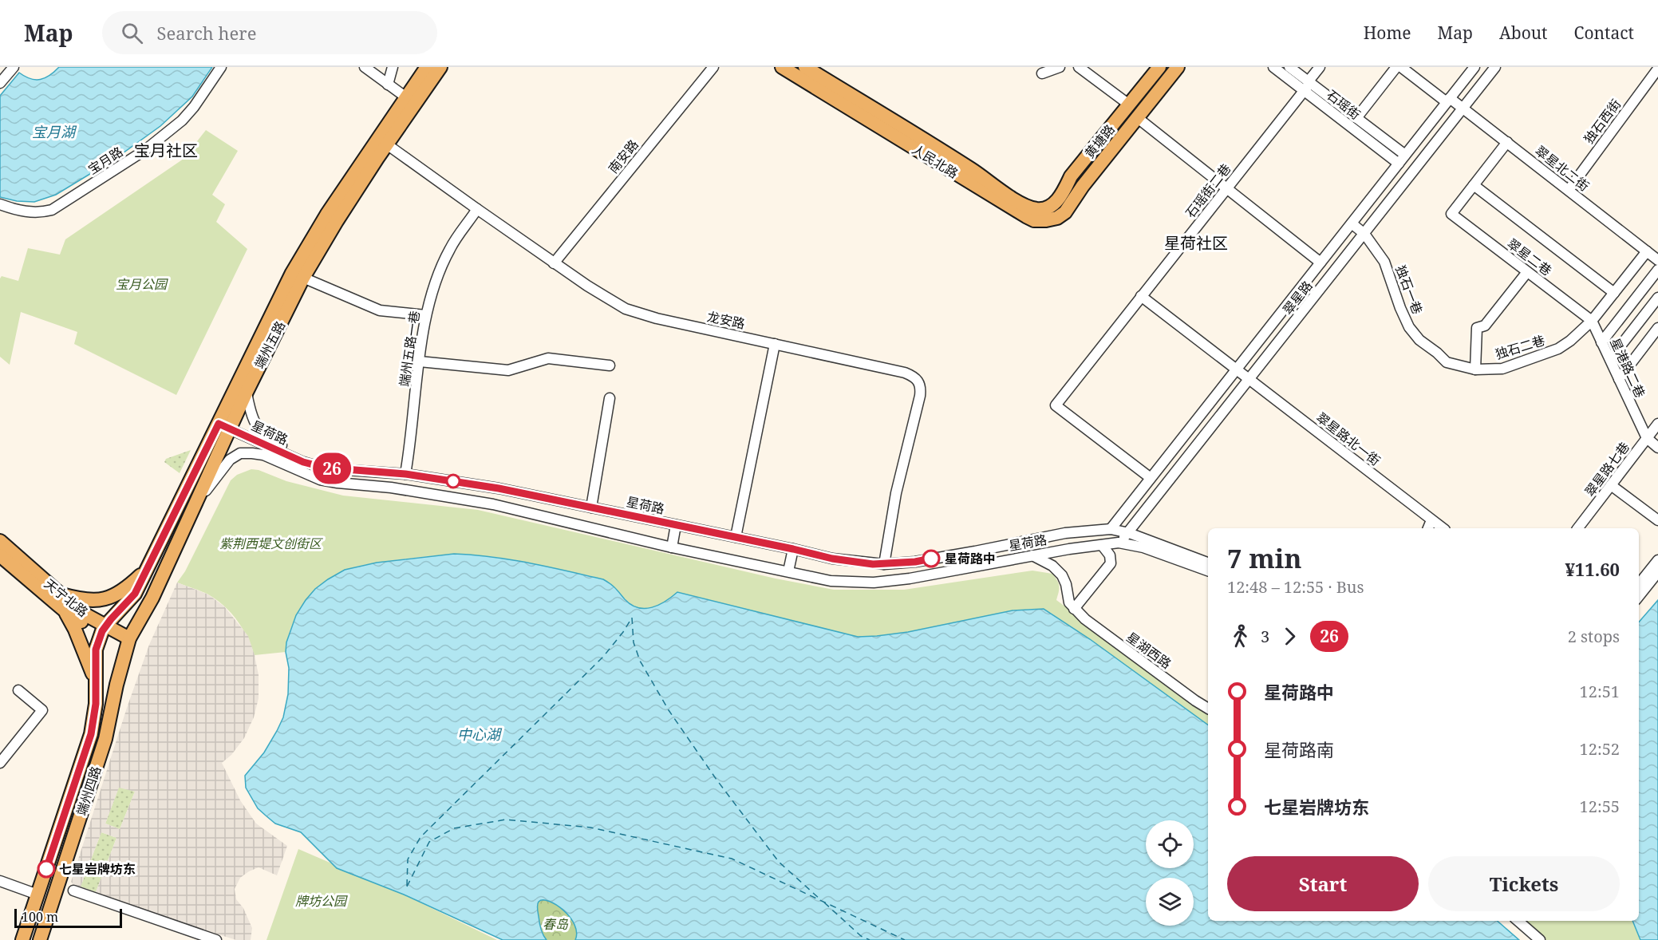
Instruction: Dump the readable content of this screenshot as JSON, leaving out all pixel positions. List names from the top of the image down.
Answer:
{
  "streets": {
    "main road": [
      "黄塘路",
      "人民北路",
      "端州五路",
      "天宁北路",
      "端州四路"
    ],
    "street": [
      "石瑶街",
      "独石西街",
      "南安路",
      "宝月路",
      "翠星北二街",
      "石瑶街二巷",
      "翠星二巷",
      "独石一巷",
      "翠星路",
      "龙安路",
      "独石二巷",
      "端州五路一巷",
      "星港路二巷",
      "星荷路",
      "翠星路北一街",
      "翠星路七巷",
      "星湖西路"
    ]
  },
  "crossings": [
    ["石瑶街", "石瑶街二巷"],
    ["石瑶街", "翠星路"],
    ["独石西街", "翠星北二街"],
    ["黄塘路", "人民北路"],
    ["南安路", "龙安路"],
    ["翠星北二街", "翠星路"],
    ["翠星北二街", "独石二巷"],
    ["石瑶街二巷", "翠星路"],
    ["石瑶街二巷", "翠星路北一街"],
    ["翠星二巷", "独石二巷"],
    ["翠星二巷", "星港路二巷"],
    ["独石一巷", "翠星路"],
    ["独石一巷", "独石二巷"],
    ["翠星路", "星荷路"],
    ["翠星路", "翠星路北一街"],
    ["龙安路", "端州五路"],
    ["龙安路", "端州五路一巷"],
    ["龙安路", "星荷路"],
    ["端州五路", "星荷路"],
    ["端州五路", "天宁北路"],
    ["端州五路", "端州四路"],
    ["独石二巷", "星港路二巷"],
    ["端州五路一巷", "星荷路"],
    ["星港路二巷", "翠星路七巷"],
    ["天宁北路", "端州四路"]
  ],
  "districts": ["宝月社区", "星荷社区"],
  "water": ["宝月湖", "中心湖"],
  "parks": [
    "宝月公园",
    "紫荆西堤文创街区",
    "牌坊公园",
    "春岛"
  ],
  "places": ["星荷路中", "七星岩牌坊东"],
  "lines": ["bus line 26"],
  "scale_bar": "100 m",
  "page": {
    "header": "Map",
    "search": "Search here",
    "nav": [
      "Home",
      "Map",
      "About",
      "Contact"
    ],
    "on_map": "26",
    "heading": ["7 min", "12:48 – 12:55 · Bus", "¥11.60"],
    "legs": ["3", "26", "2 stops"],
    "list": [
      {
        "name": "星荷路中",
        "value": "12:51"
      },
      {
        "name": "星荷路南",
        "value": "12:52"
      },
      {
        "name": "七星岩牌坊东",
        "value": "12:55"
      }
    ],
    "buttons": ["Start", "Tickets"],
    "scale": "100 m"
  }
}
